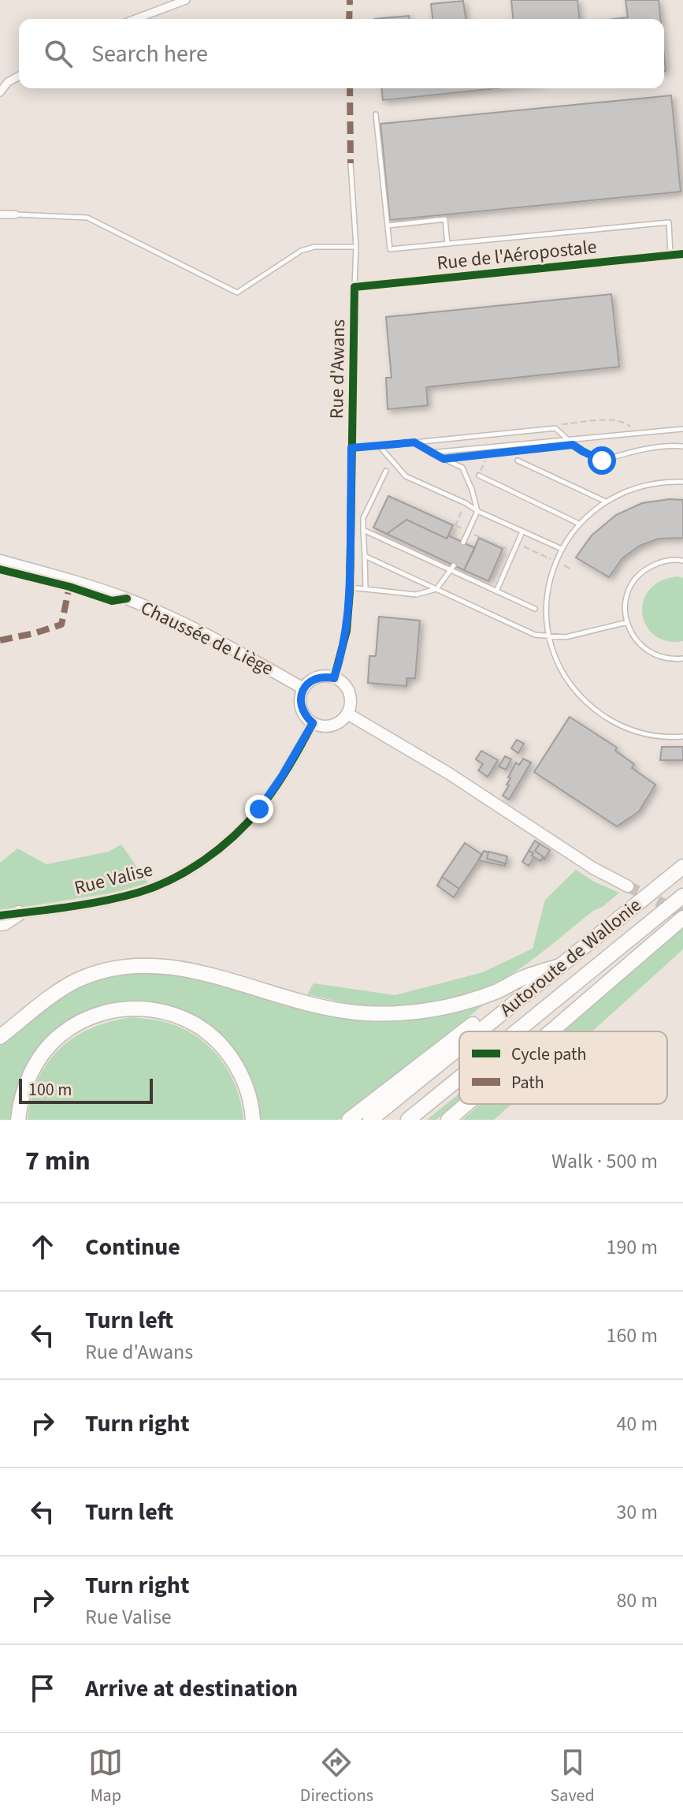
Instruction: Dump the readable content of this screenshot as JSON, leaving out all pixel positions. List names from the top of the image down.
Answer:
{
  "streets": {
    "highway": ["Autoroute de Wallonie"],
    "main road": ["Chaussée de Liège"],
    "street": ["Rue de l'Aéropostale", "Rue d'Awans", "Rue Valise"]
  },
  "crossings": [
    ["Rue de l'Aéropostale", "Rue d'Awans"],
    ["Rue d'Awans", "Chaussée de Liège"],
    ["Rue d'Awans", "Rue Valise"],
    ["Chaussée de Liège", "Rue Valise"]
  ],
  "legend": ["Cycle path", "Path"],
  "scale_bar": "100 m",
  "page": {
    "search": "Search here",
    "scale": "100 m",
    "heading": ["7 min", "Walk · 500 m"],
    "list": [
      ["Continue", "190 m"],
      ["Turn left", "Rue d'Awans", "160 m"],
      ["Turn right", "40 m"],
      ["Turn left", "30 m"],
      ["Turn right", "Rue Valise", "80 m"],
      "Arrive at destination"
    ],
    "nav": ["Map", "Directions", "Saved"]
  }
}
